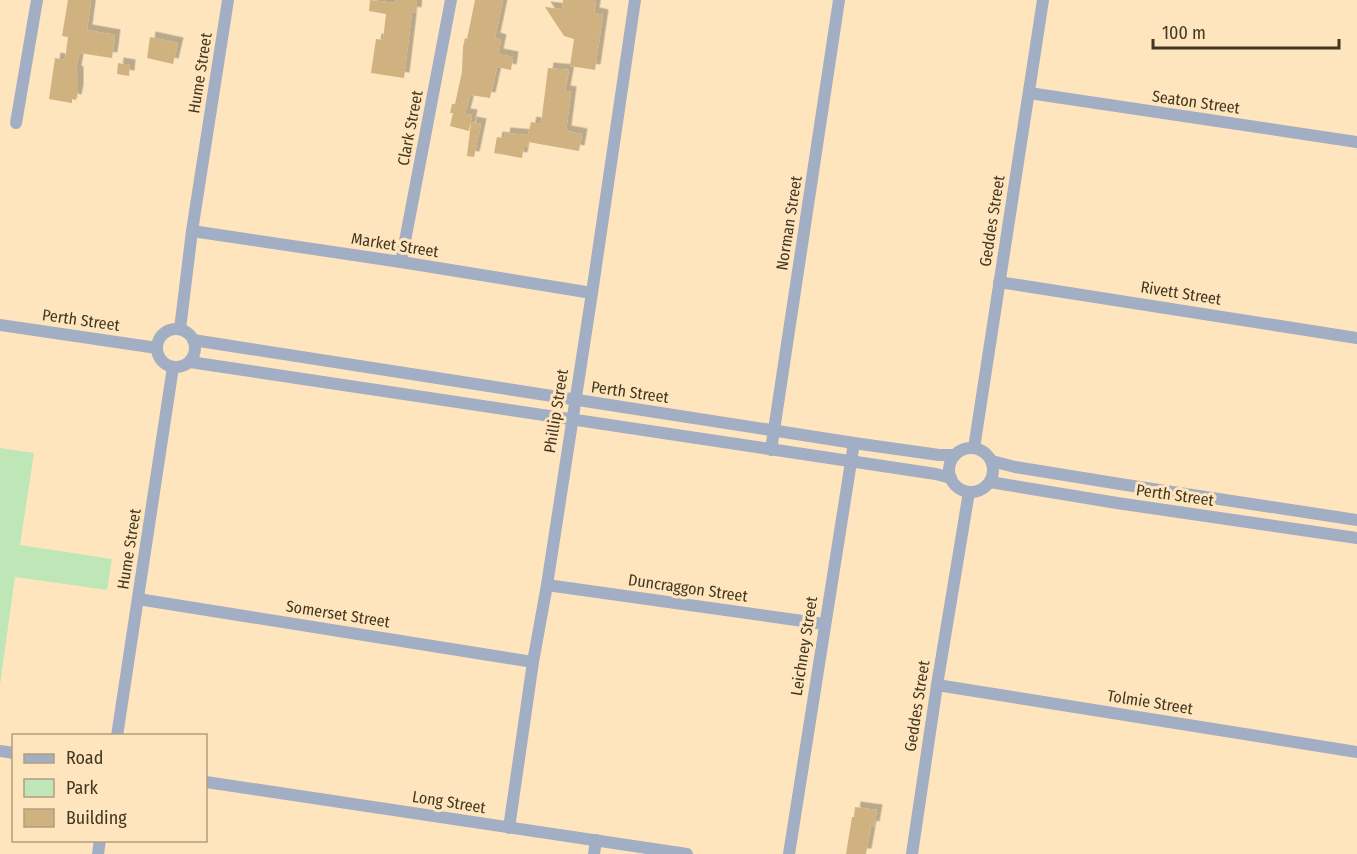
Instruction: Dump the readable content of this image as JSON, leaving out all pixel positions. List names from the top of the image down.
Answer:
{
  "streets": {
    "street": [
      "Hume Street",
      "Seaton Street",
      "Clark Street",
      "Geddes Street",
      "Norman Street",
      "Market Street",
      "Rivett Street",
      "Perth Street",
      "Phillip Street",
      "Duncraggon Street",
      "Somerset Street",
      "Leichney Street",
      "Tolmie Street",
      "Long Street"
    ]
  },
  "crossings": [
    ["Hume Street", "Market Street"],
    ["Hume Street", "Perth Street"],
    ["Hume Street", "Somerset Street"],
    ["Seaton Street", "Geddes Street"],
    ["Clark Street", "Market Street"],
    ["Geddes Street", "Rivett Street"],
    ["Geddes Street", "Perth Street"],
    ["Geddes Street", "Tolmie Street"],
    ["Norman Street", "Perth Street"],
    ["Market Street", "Phillip Street"],
    ["Perth Street", "Phillip Street"],
    ["Perth Street", "Leichney Street"],
    ["Phillip Street", "Duncraggon Street"],
    ["Phillip Street", "Somerset Street"],
    ["Phillip Street", "Long Street"],
    ["Duncraggon Street", "Leichney Street"]
  ],
  "legend": ["Road", "Park", "Building"],
  "scale_bar": "100 m"
}
